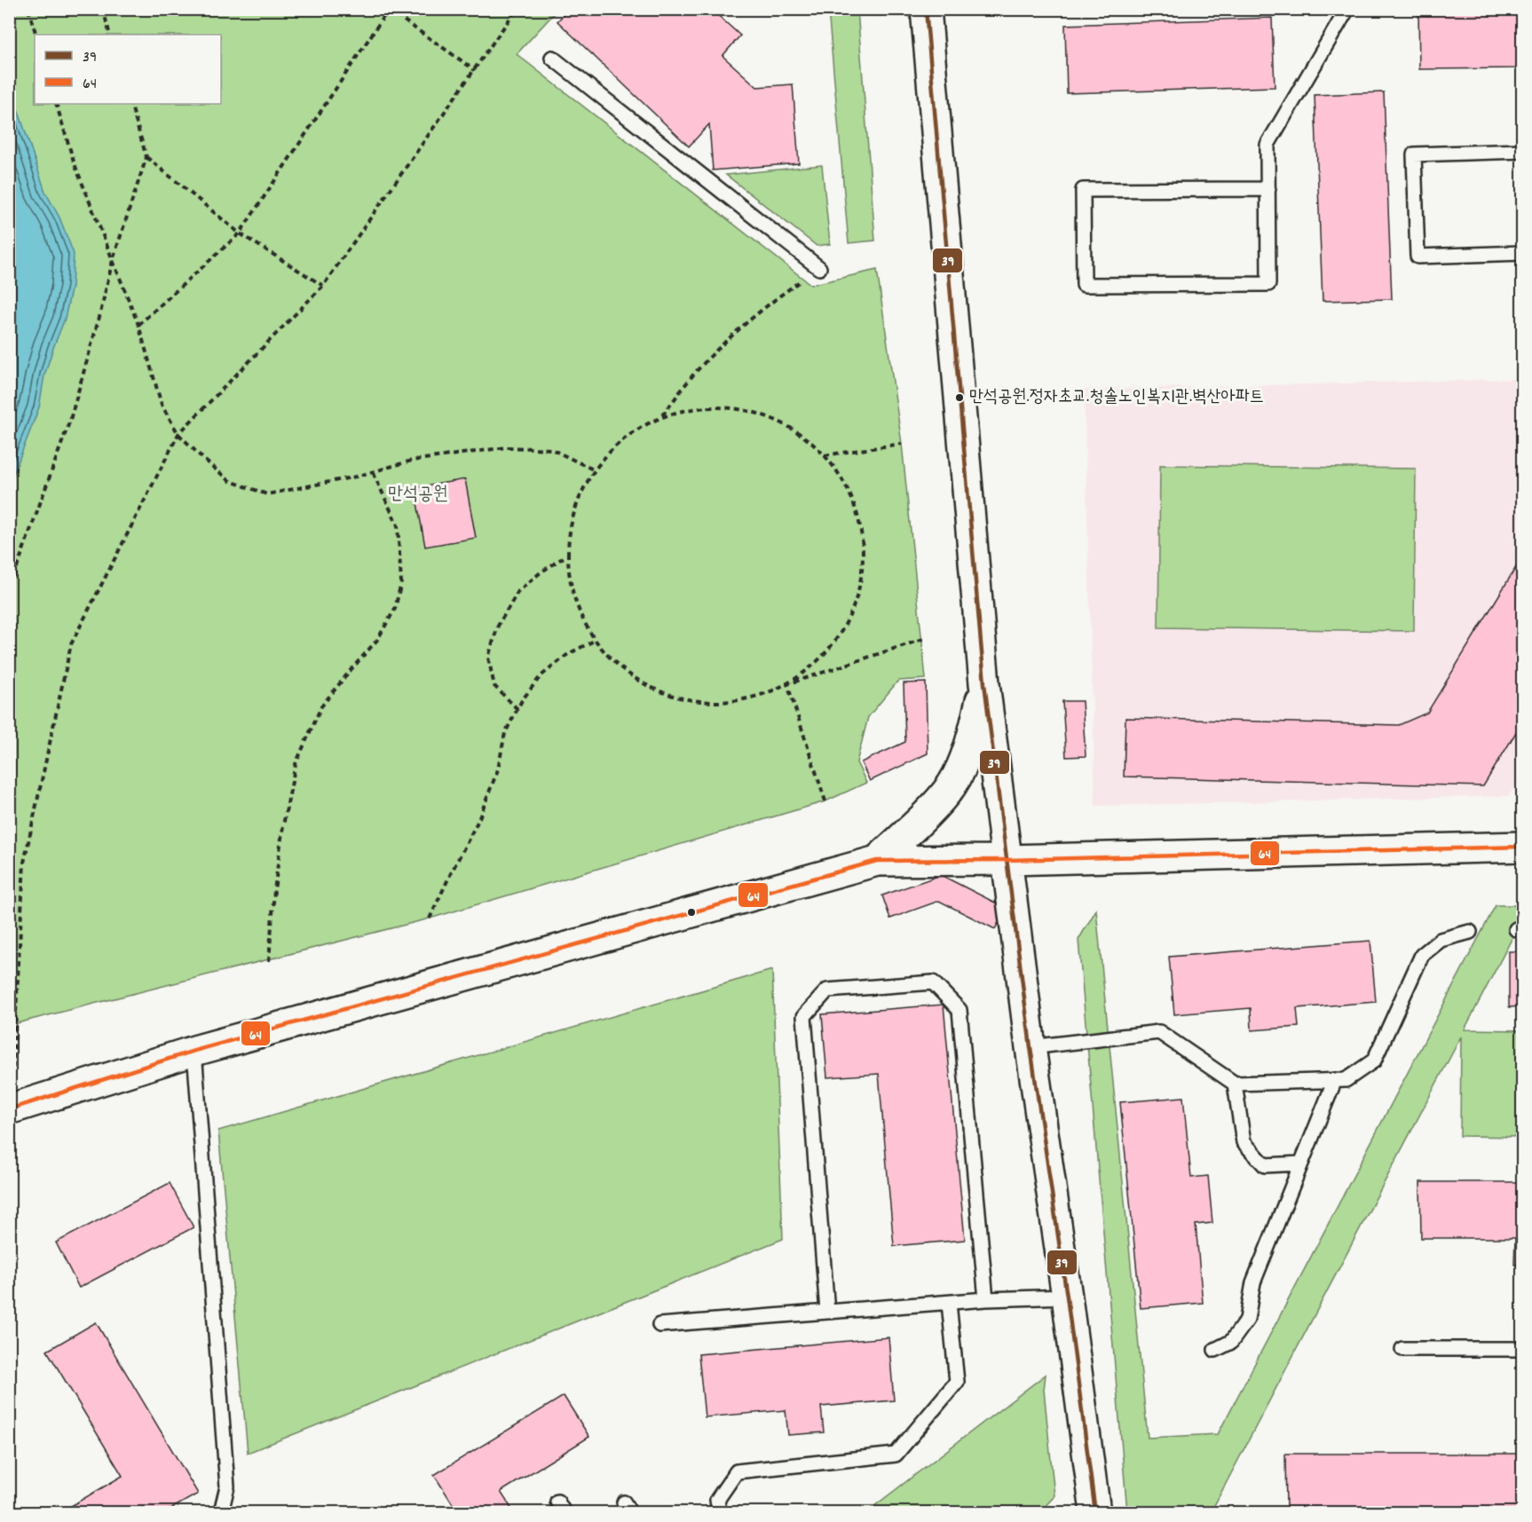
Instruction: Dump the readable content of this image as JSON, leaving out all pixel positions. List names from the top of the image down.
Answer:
{
  "parks": ["만석공원"],
  "places": ["만석공원.정자초교.청솔노인복지관.벽산아파트"],
  "lines": ["transit line 39", "transit line 64"],
  "legend": ["39", "64"]
}
